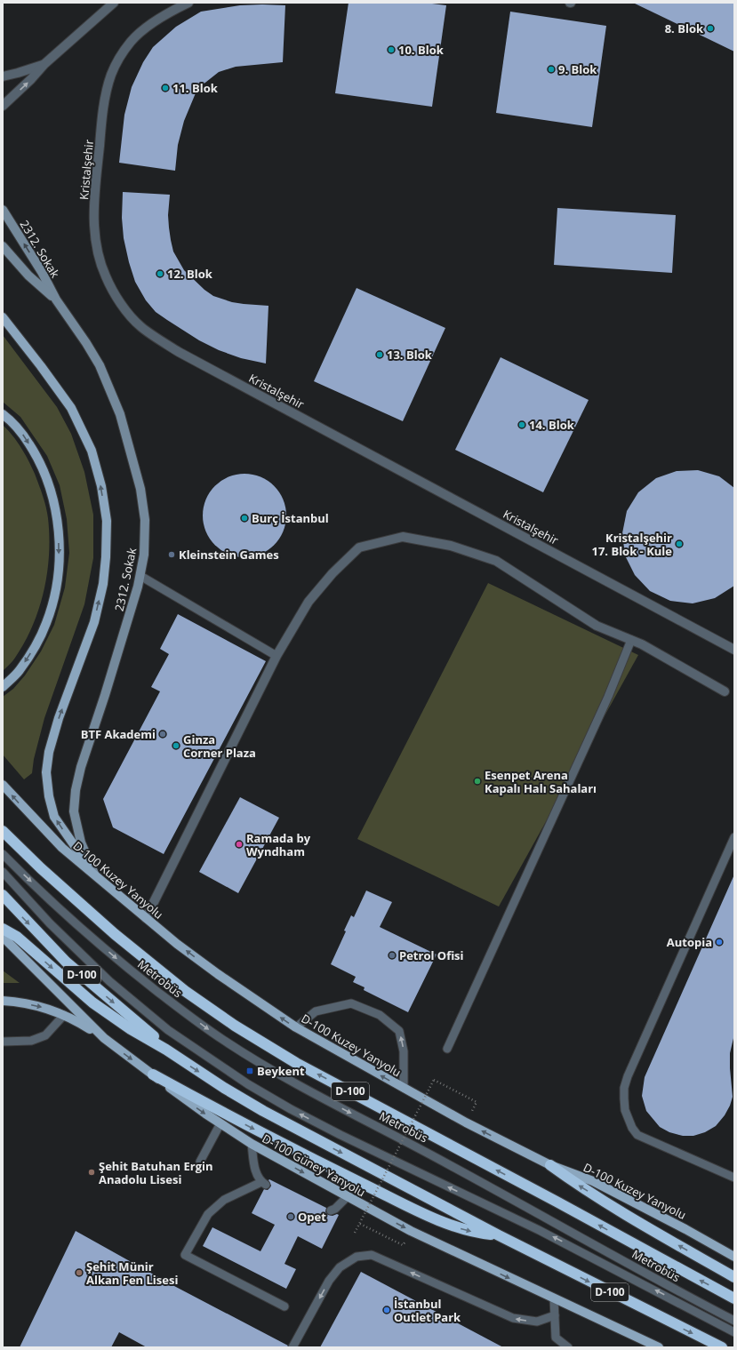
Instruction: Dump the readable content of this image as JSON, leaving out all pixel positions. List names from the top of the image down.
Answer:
{
  "streets": {
    "highway": ["D-100"],
    "main road": ["D-100 Kuzey Yanyolu", "D-100 Güney Yanyolu"],
    "street": ["Kristalşehir", "2312. Sokak"],
    "lane": ["Metrobüs"]
  },
  "crossings": [
    ["2312. Sokak", "D-100 Kuzey Yanyolu"]
  ],
  "one_way": ["D-100 Kuzey Yanyolu", "D-100 Güney Yanyolu"],
  "places": {
    "other": [
      "8. Blok",
      "10. Blok",
      "9. Blok",
      "11. Blok",
      "12. Blok",
      "13. Blok",
      "14. Blok",
      "Burç İstanbul",
      "Kristalşehir 17. Blok - Kule",
      "Kleinstein Games",
      "BTF Akademi",
      "Ginza Corner Plaza",
      "Esenpet Arena Kapalı Halı Sahaları",
      "Ramada by Wyndham",
      "Autopia",
      "Petrol Ofisi",
      "Şehit Batuhan Ergin Anadolu Lisesi",
      "Opet",
      "Şehit Münir Alkan Fen Lisesi",
      "İstanbul Outlet Park"
    ],
    "transit": ["Beykent"]
  }
}
